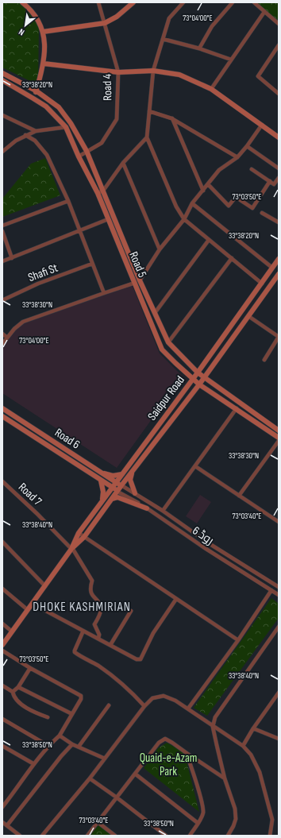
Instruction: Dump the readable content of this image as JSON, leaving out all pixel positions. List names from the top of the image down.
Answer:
{
  "streets": {
    "main road": ["Road 5", "Saidpur Road", "Road 6"],
    "street": [
      "Road 4",
      "Shafi St",
      "Road 7",
      "روڈ 6"
    ]
  },
  "crossings": [
    ["Road 4", "Road 5"],
    ["Road 5", "Saidpur Road"],
    ["Saidpur Road", "Road 6"],
    ["Saidpur Road", "Road 7"],
    ["Saidpur Road", "روڈ 6"],
    ["Road 6", "روڈ 6"]
  ],
  "districts": ["DHOKE KASHMIRIAN"],
  "parks": ["Quaid-e-Azam Park"],
  "north": "bottom left",
  "coordinates": [
    "73°04'00\"E",
    "33°38'20\"N",
    "73°03'50\"E",
    "33°38'30\"N",
    "73°03'40\"E",
    "33°38'40\"N",
    "33°38'50\"N"
  ]
}
